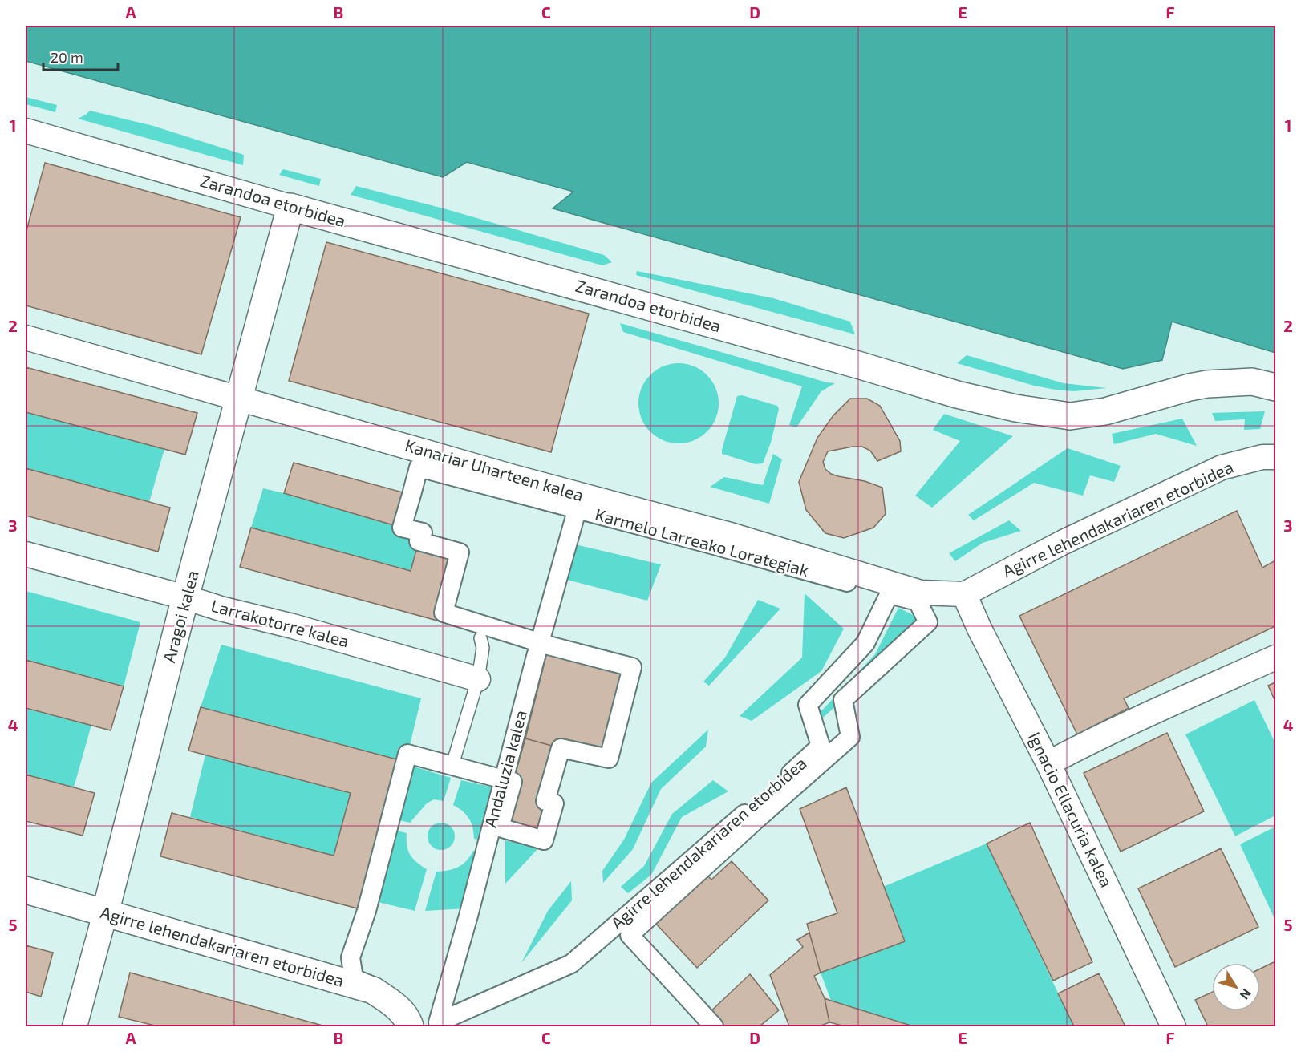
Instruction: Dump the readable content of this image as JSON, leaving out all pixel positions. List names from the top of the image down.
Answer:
{
  "streets": {
    "main road": ["Zarandoa etorbidea", "Agirre lehendakariaren etorbidea", "Aragoi kalea"],
    "street": [
      "Kanariar Uharteen kalea",
      "Karmelo Larreako Lorategiak",
      "Larrakotorre kalea",
      "Andaluzia kalea",
      "Ignacio Ellacuria kalea"
    ]
  },
  "crossings": [
    ["Zarandoa etorbidea", "Aragoi kalea"],
    ["Kanariar Uharteen kalea", "Agirre lehendakariaren etorbidea"],
    ["Kanariar Uharteen kalea", "Aragoi kalea"],
    ["Kanariar Uharteen kalea", "Ignacio Ellacuria kalea"],
    ["Agirre lehendakariaren etorbidea", "Aragoi kalea"],
    ["Agirre lehendakariaren etorbidea", "Andaluzia kalea"],
    ["Agirre lehendakariaren etorbidea", "Ignacio Ellacuria kalea"],
    ["Karmelo Larreako Lorategiak", "Andaluzia kalea"],
    ["Aragoi kalea", "Larrakotorre kalea"]
  ],
  "scale_bar": "20 m",
  "north": "bottom right",
  "grid": {
    "columns": [
      "A",
      "B",
      "C",
      "D",
      "E",
      "F"
    ],
    "rows": [
      "1",
      "2",
      "3",
      "4",
      "5"
    ]
  }
}
